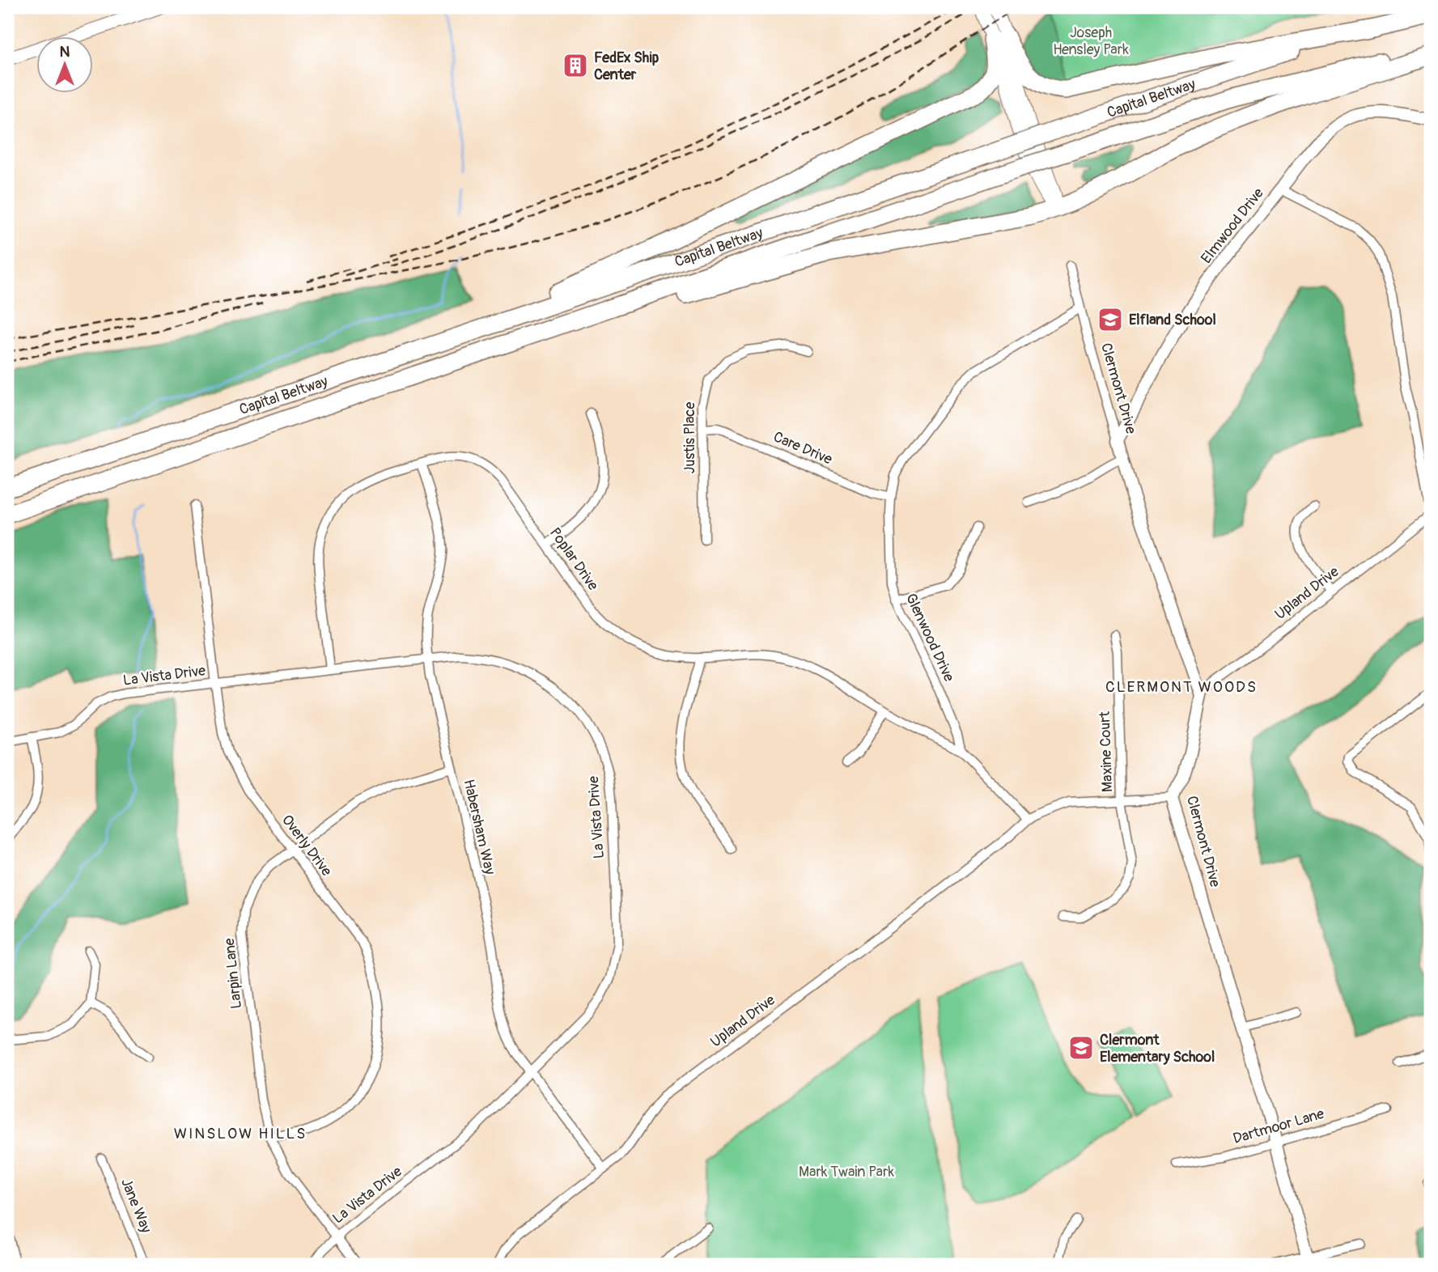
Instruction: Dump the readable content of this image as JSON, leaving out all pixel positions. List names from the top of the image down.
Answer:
{
  "streets": {
    "highway": ["Capital Beltway"],
    "street": [
      "Elmwood Drive",
      "Clermont Drive",
      "Justis Place",
      "Care Drive",
      "Poplar Drive",
      "Upland Drive",
      "Glenwood Drive",
      "La Vista Drive",
      "Maxine Court",
      "Habersham Way",
      "Overly Drive",
      "Larpin Lane",
      "Dartmoor Lane",
      "Jane Way"
    ]
  },
  "crossings": [
    ["Elmwood Drive", "Clermont Drive"],
    ["Clermont Drive", "Upland Drive"],
    ["Clermont Drive", "Glenwood Drive"],
    ["Clermont Drive", "Dartmoor Lane"],
    ["Justis Place", "Care Drive"],
    ["Care Drive", "Glenwood Drive"],
    ["Poplar Drive", "Glenwood Drive"],
    ["Poplar Drive", "La Vista Drive"],
    ["Poplar Drive", "Habersham Way"],
    ["Upland Drive", "Glenwood Drive"],
    ["Upland Drive", "Habersham Way"],
    ["La Vista Drive", "Habersham Way"],
    ["La Vista Drive", "Overly Drive"],
    ["La Vista Drive", "Larpin Lane"],
    ["Habersham Way", "Larpin Lane"],
    ["Overly Drive", "Larpin Lane"]
  ],
  "districts": ["CLERMONT WOODS", "WINSLOW HILLS"],
  "parks": ["Joseph Hensley Park", "Mark Twain Park"],
  "places": {
    "building": ["FedEx Ship Center"],
    "school or university": ["Elfland School", "Clermont Elementary School"]
  },
  "north": "top"
}
